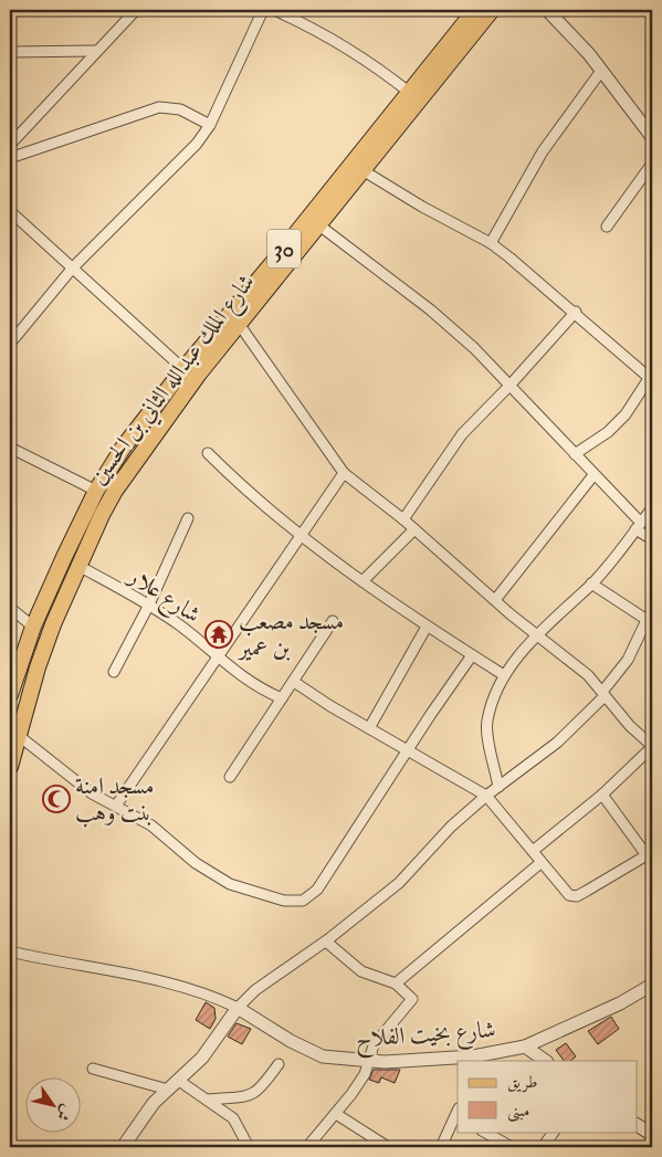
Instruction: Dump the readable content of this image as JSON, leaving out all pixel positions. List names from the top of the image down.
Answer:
{
  "streets": {
    "main road": ["30", "شارع الملك عبدالله الثاني بن الحسين"],
    "street": ["شارع علار", "شارع بخيت الفلاح"]
  },
  "crossings": [
    ["شارع الملك عبدالله الثاني بن الحسين", "شارع علار"]
  ],
  "places": {
    "temple": ["مسجد مصعب بن عمير"],
    "mosque": ["مسجد امنة بنت وهب"]
  },
  "legend": ["طريق", "مبنى"],
  "north": "bottom right"
}
